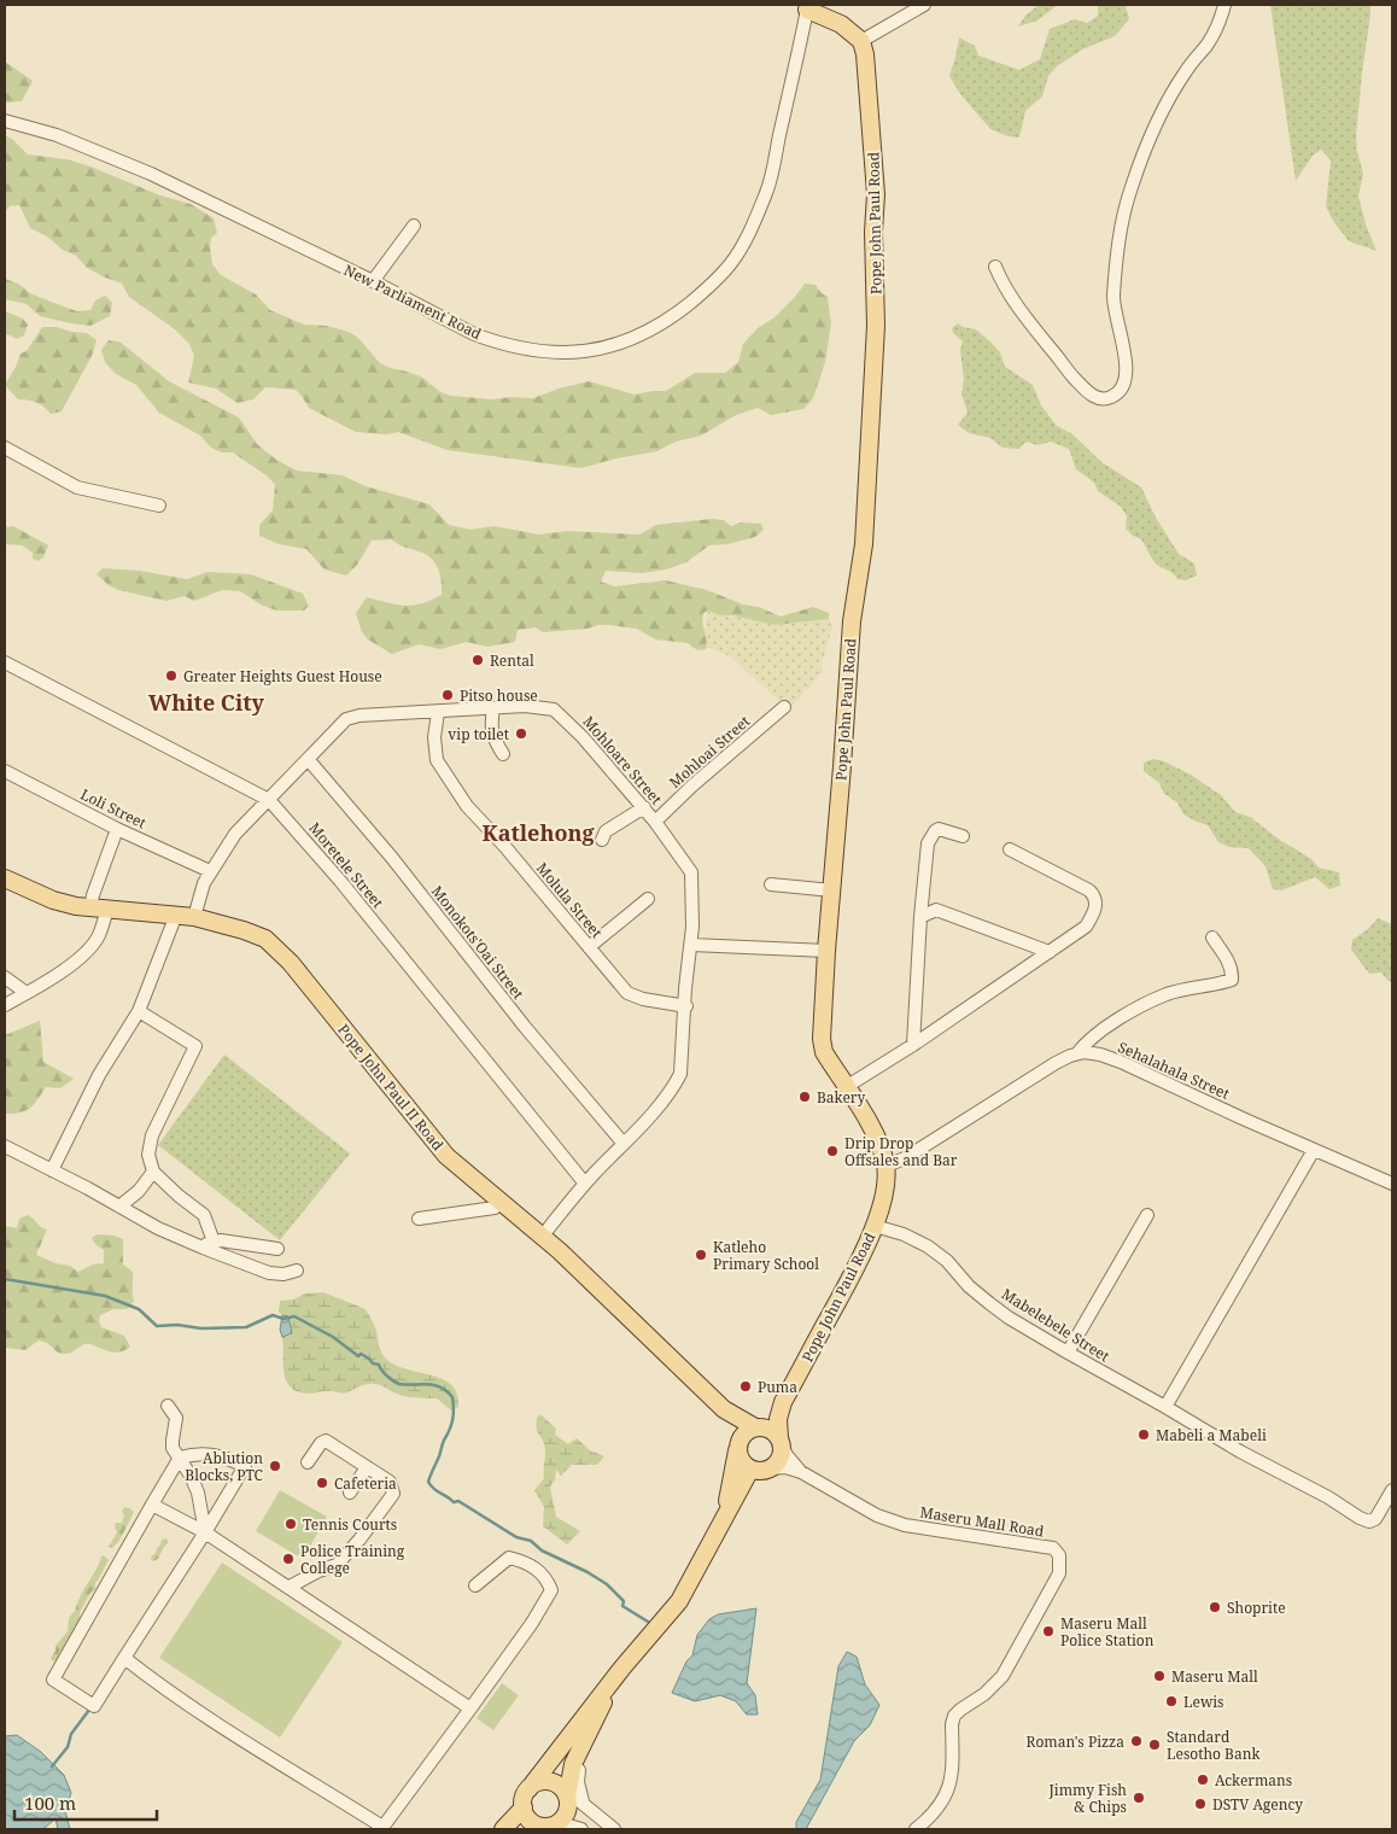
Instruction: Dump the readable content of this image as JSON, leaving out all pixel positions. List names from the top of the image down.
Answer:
{
  "streets": {
    "main road": ["Pope John Paul Road", "Pope John Paul II Road"],
    "street": [
      "New Parliament Road",
      "Mohloai Street",
      "Mohloare Street",
      "Loli Street",
      "Moretele Street",
      "Molula Street",
      "Monokots'Oai Street",
      "Sehalahala Street",
      "Mabelebele Street",
      "Maseru Mall Road"
    ]
  },
  "crossings": [
    ["Pope John Paul Road", "Mabelebele Street"],
    ["Pope John Paul Road", "Maseru Mall Road"],
    ["Mohloai Street", "Mohloare Street"],
    ["Mohloare Street", "Loli Street"],
    ["Mohloare Street", "Moretele Street"],
    ["Mohloare Street", "Molula Street"],
    ["Mohloare Street", "Monokots'Oai Street"],
    ["Mohloare Street", "Pope John Paul II Road"]
  ],
  "districts": ["White City", "Katlehong"],
  "places": [
    "Rental",
    "Greater Heights Guest House",
    "Pitso house",
    "vip toilet",
    "Bakery",
    "Drip Drop Offsales and Bar",
    "Katleho Primary School",
    "Puma",
    "Mabeli a Mabeli",
    "Ablution Blocks, PTC",
    "Cafeteria",
    "Tennis Courts",
    "Police Training College",
    "Shoprite",
    "Maseru Mall Police Station",
    "Maseru Mall",
    "Lewis",
    "Roman's Pizza",
    "Standard Lesotho Bank",
    "Ackermans",
    "Jimmy Fish & Chips",
    "DSTV Agency"
  ],
  "scale_bar": "100 m"
}
